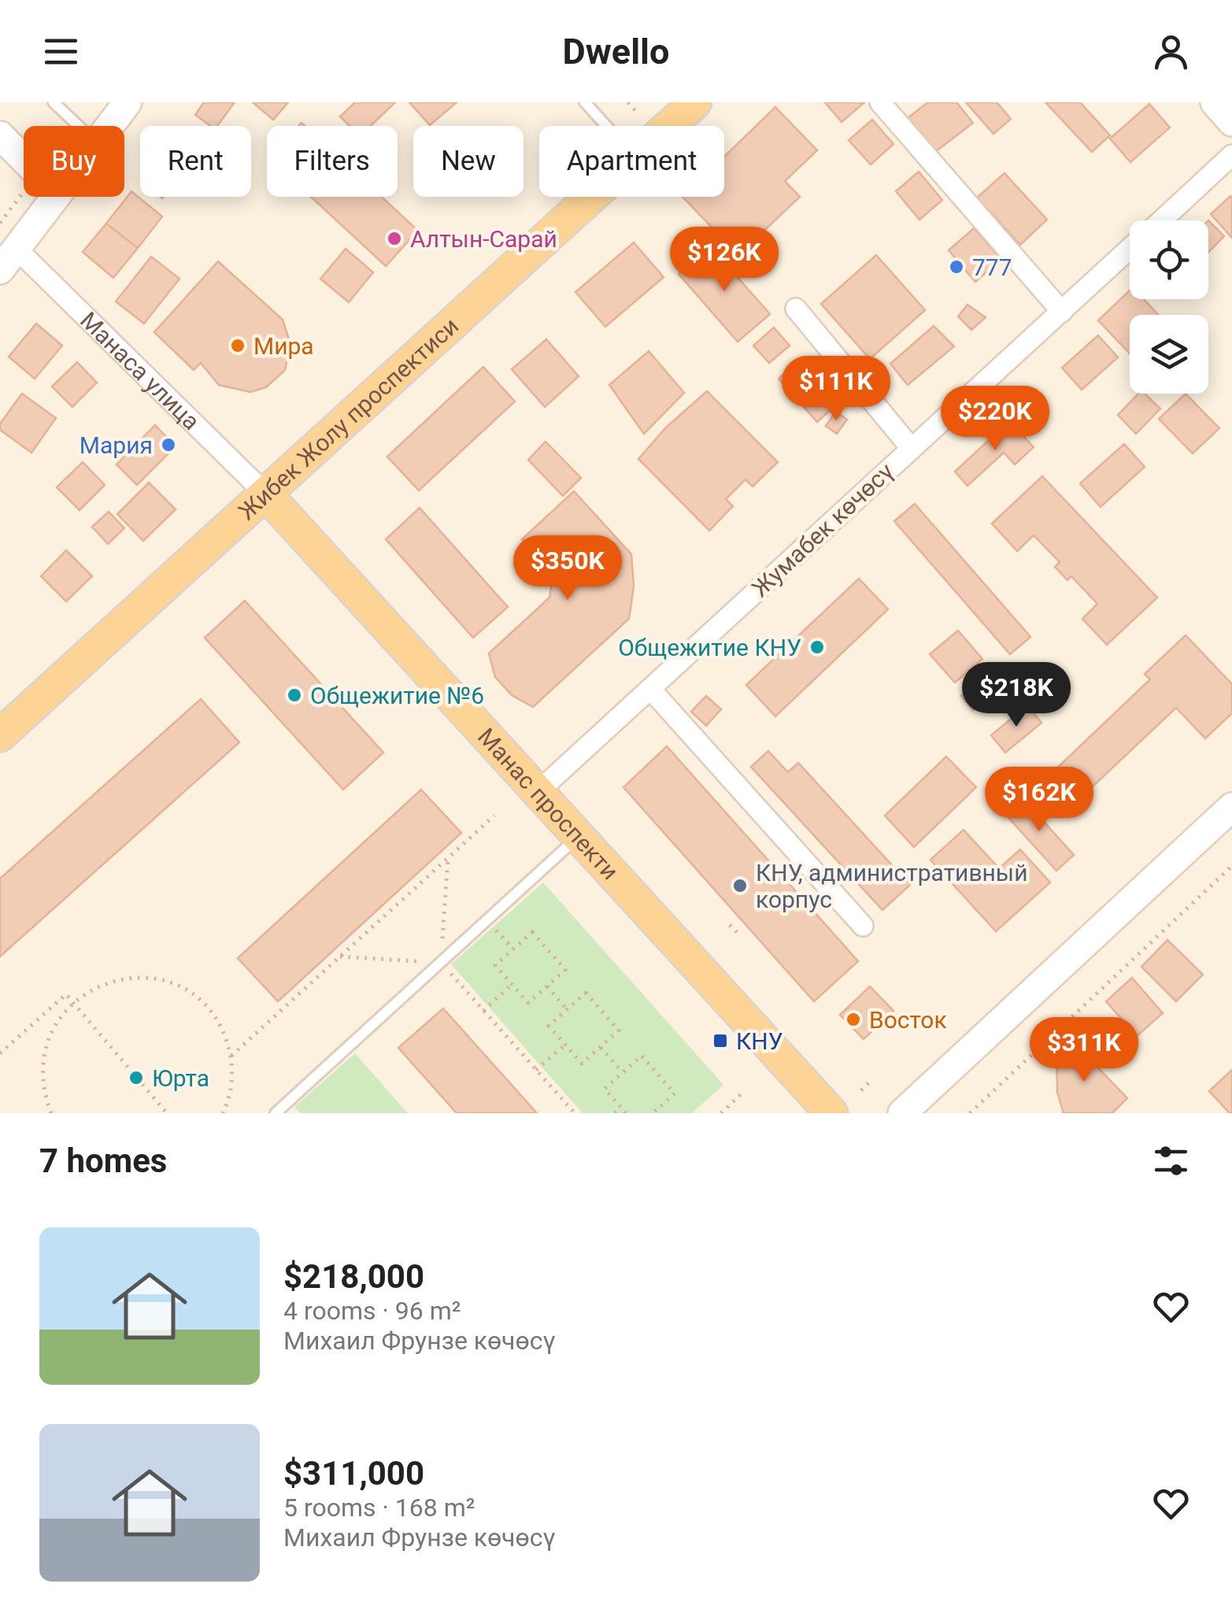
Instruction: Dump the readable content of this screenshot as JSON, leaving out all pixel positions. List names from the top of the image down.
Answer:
{
  "streets": {
    "main road": ["Жибек Жолу проспектиси", "Манас проспекти"],
    "street": ["Манаса улица", "Жумабек көчөсү"]
  },
  "crossings": [
    ["Манаса улица", "Жибек Жолу проспектиси"],
    ["Манаса улица", "Манас проспекти"],
    ["Жибек Жолу проспектиси", "Манас проспекти"],
    ["Жумабек көчөсү", "Манас проспекти"]
  ],
  "places": {
    "other": [
      "Алтын-Сарай",
      "777",
      "Мира",
      "Мария",
      "Общежитие КНУ",
      "Общежитие №6",
      "КНУ, административный корпус",
      "Восток",
      "Юрта"
    ],
    "transit": ["КНУ"]
  },
  "page": {
    "header": "Dwello",
    "chip": [
      "Buy",
      "Rent",
      "Filters",
      "New",
      "Apartment"
    ],
    "price": [
      "$126K",
      "$111K",
      "$220K",
      "$350K",
      "$218K",
      "$162K",
      "$311K"
    ],
    "heading": "7 homes",
    "list": [
      {
        "name": "$218,000",
        "note": "4 rooms · 96 m² · Михаил Фрунзе көчөсү"
      },
      {
        "name": "$311,000",
        "note": "5 rooms · 168 m² · Михаил Фрунзе көчөсү"
      }
    ]
  }
}
